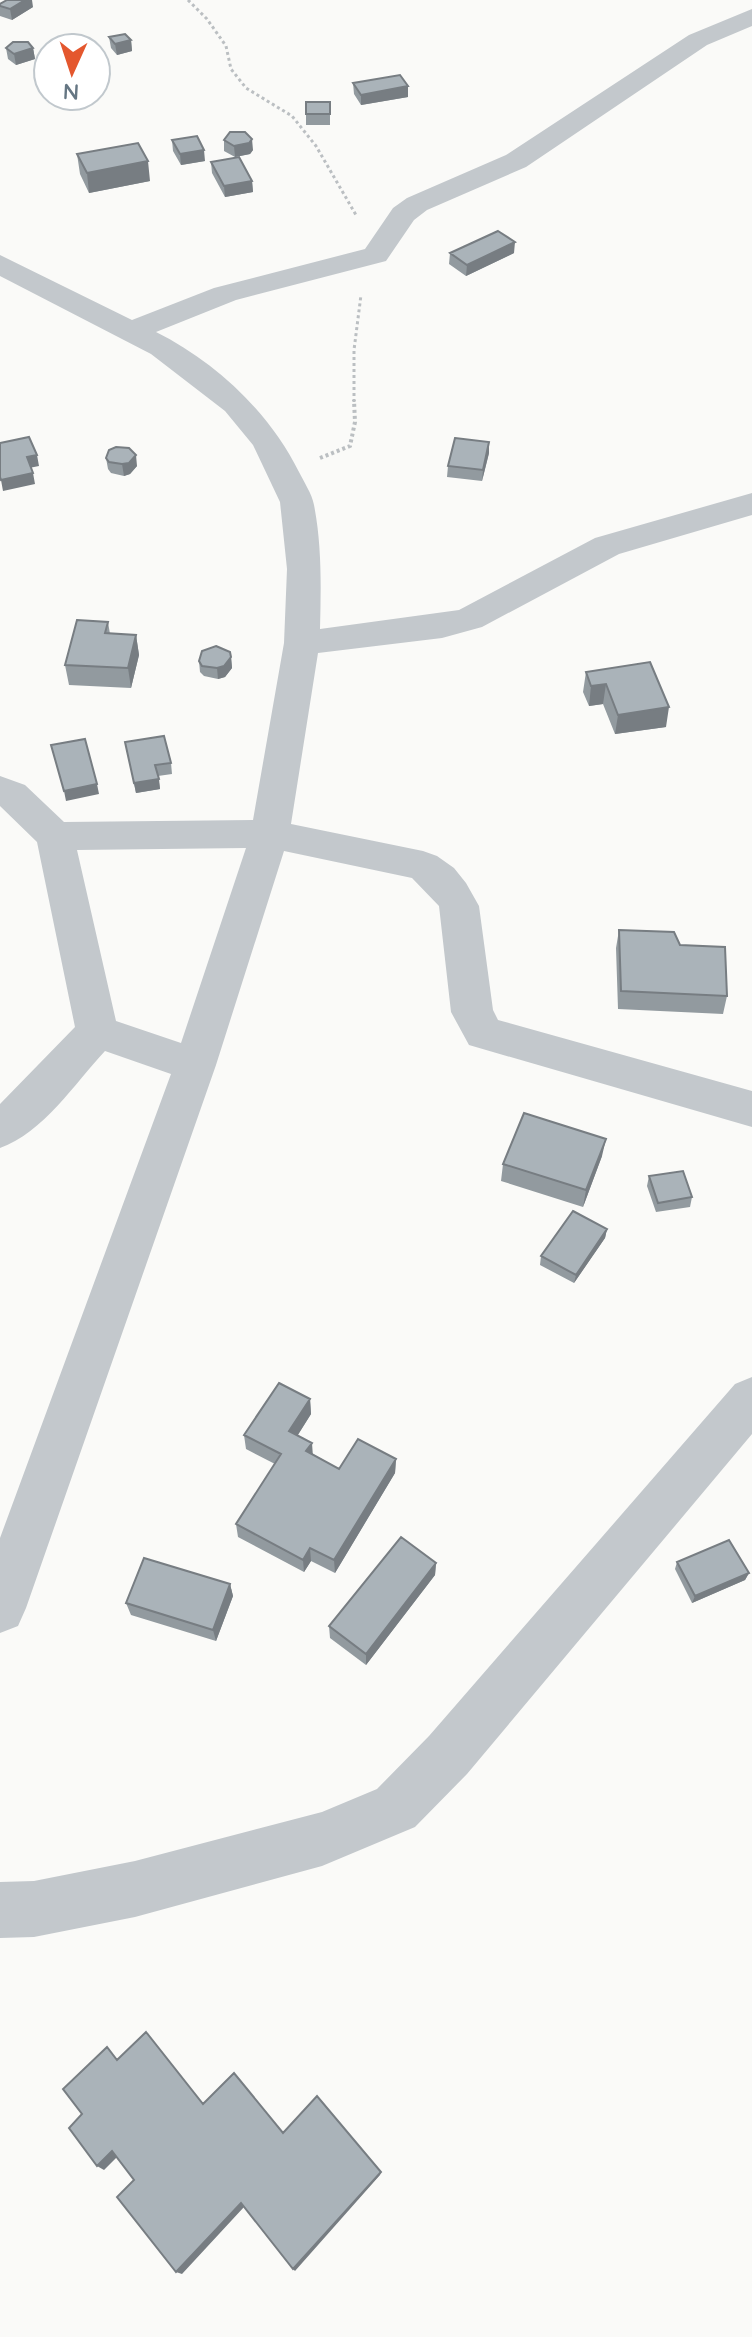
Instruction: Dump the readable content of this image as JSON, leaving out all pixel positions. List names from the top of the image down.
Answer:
{
  "north": "bottom"
}
